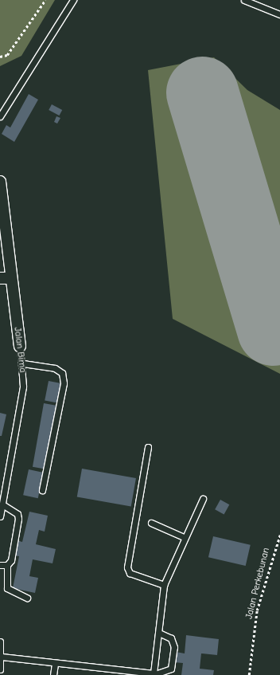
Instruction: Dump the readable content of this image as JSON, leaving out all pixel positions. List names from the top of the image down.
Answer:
{
  "streets": {
    "street": ["Jalan Bima"],
    "path": ["Jalan Perkebunan"]
  }
}
